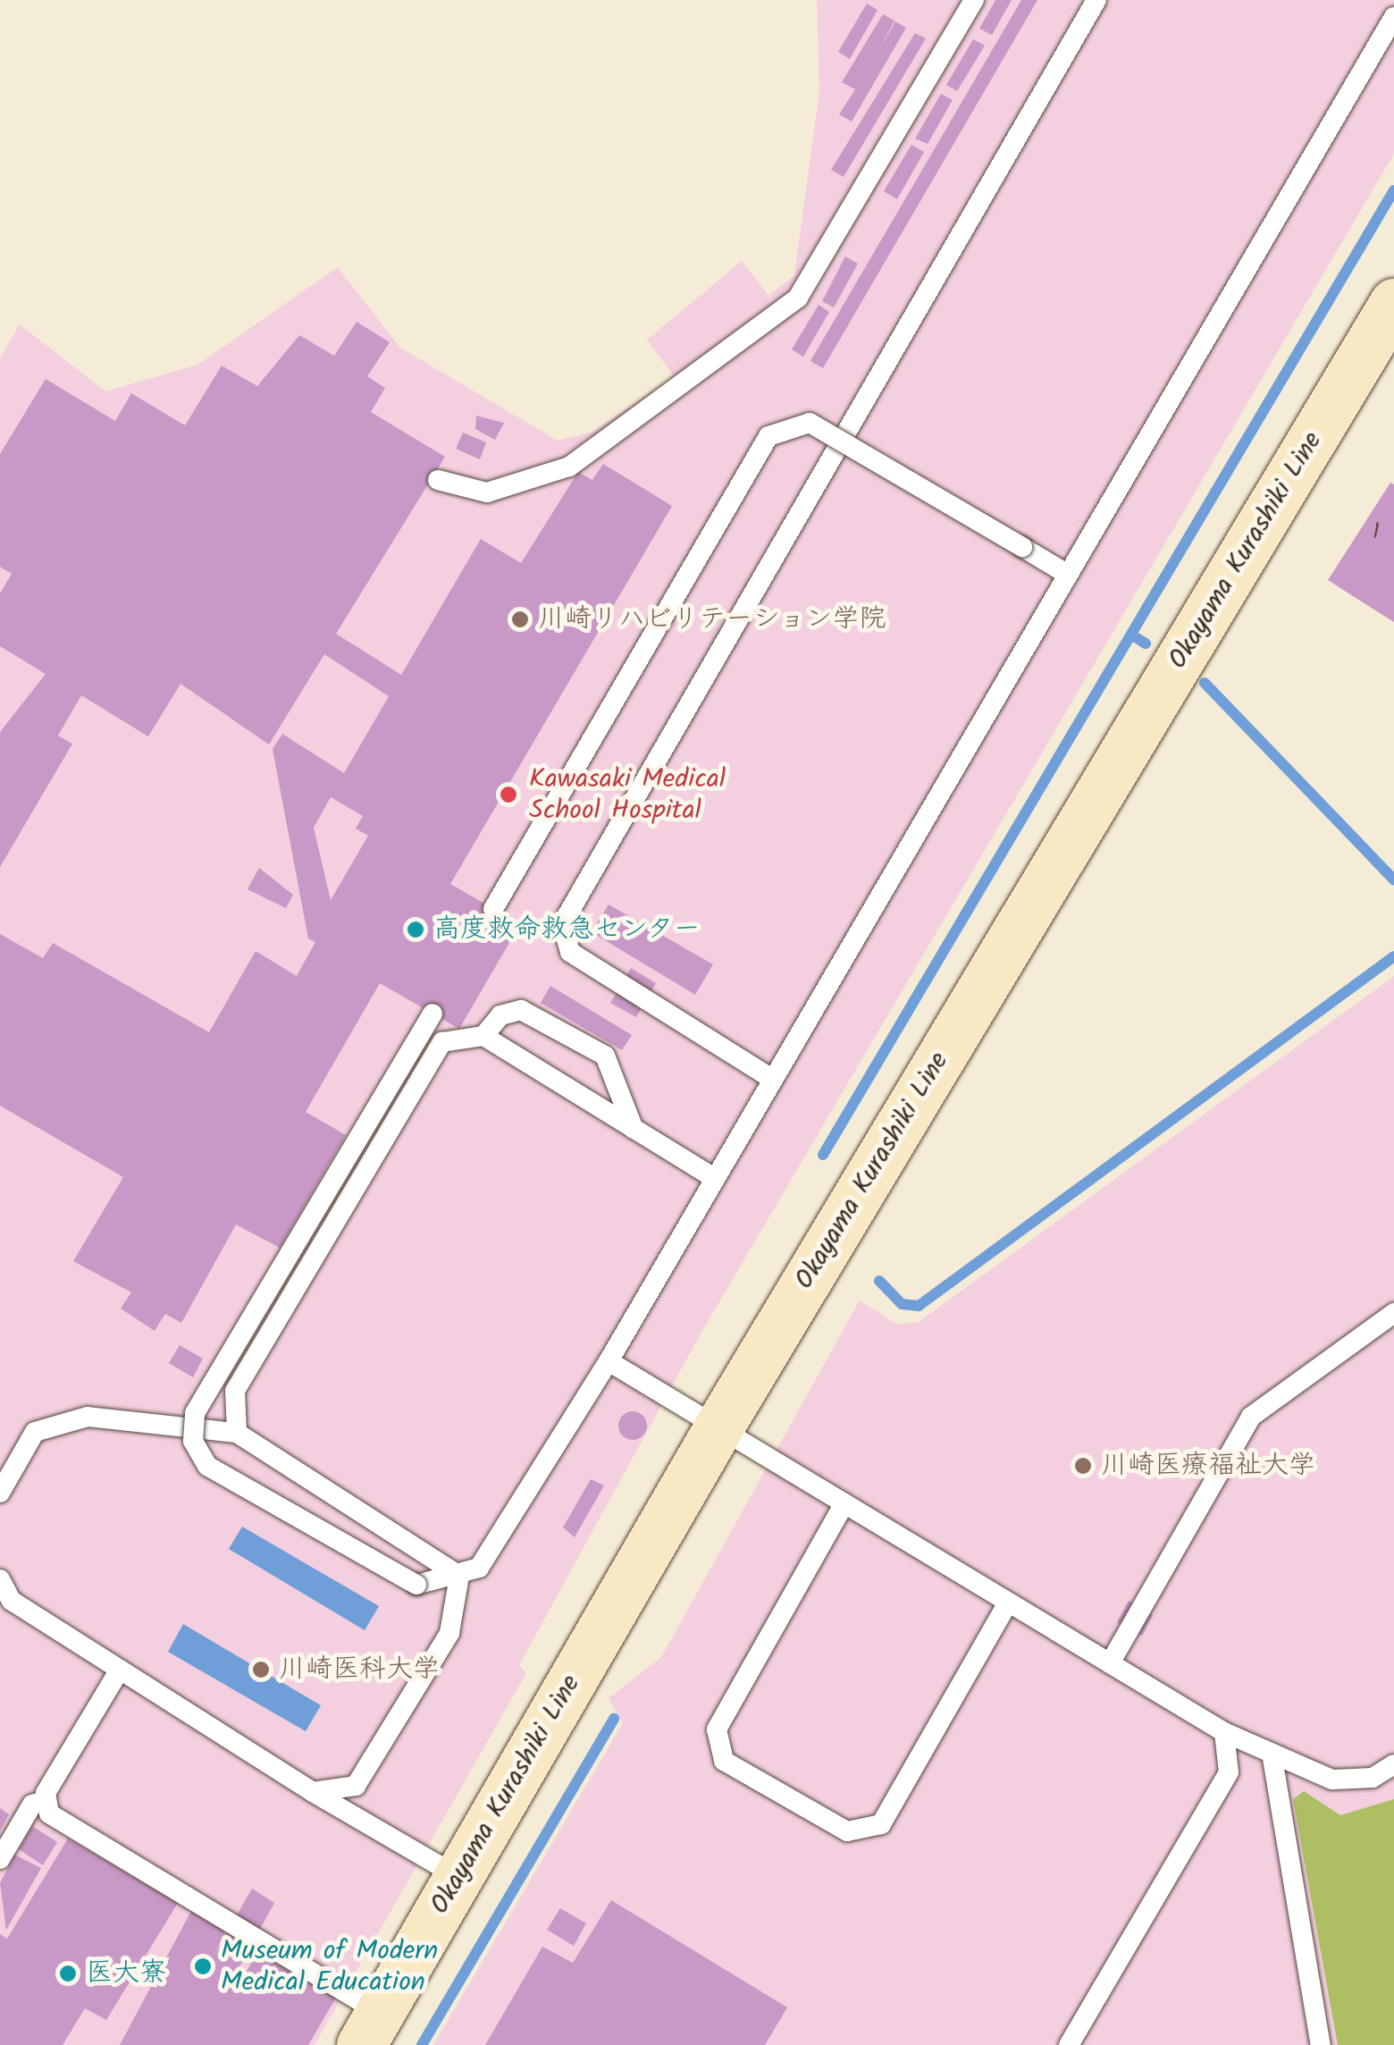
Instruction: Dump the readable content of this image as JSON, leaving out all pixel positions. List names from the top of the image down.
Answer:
{
  "streets": {
    "main road": ["Okayama Kurashiki Line"]
  },
  "places": [
    "川崎リハビリテーション学院",
    "Kawasaki Medical School Hospital",
    "高度救命救急センター",
    "川崎医療福祉大学",
    "川崎医科大学",
    "Museum of Modern Medical Education",
    "医大寮"
  ],
  "house_numbers": ["1"]
}
